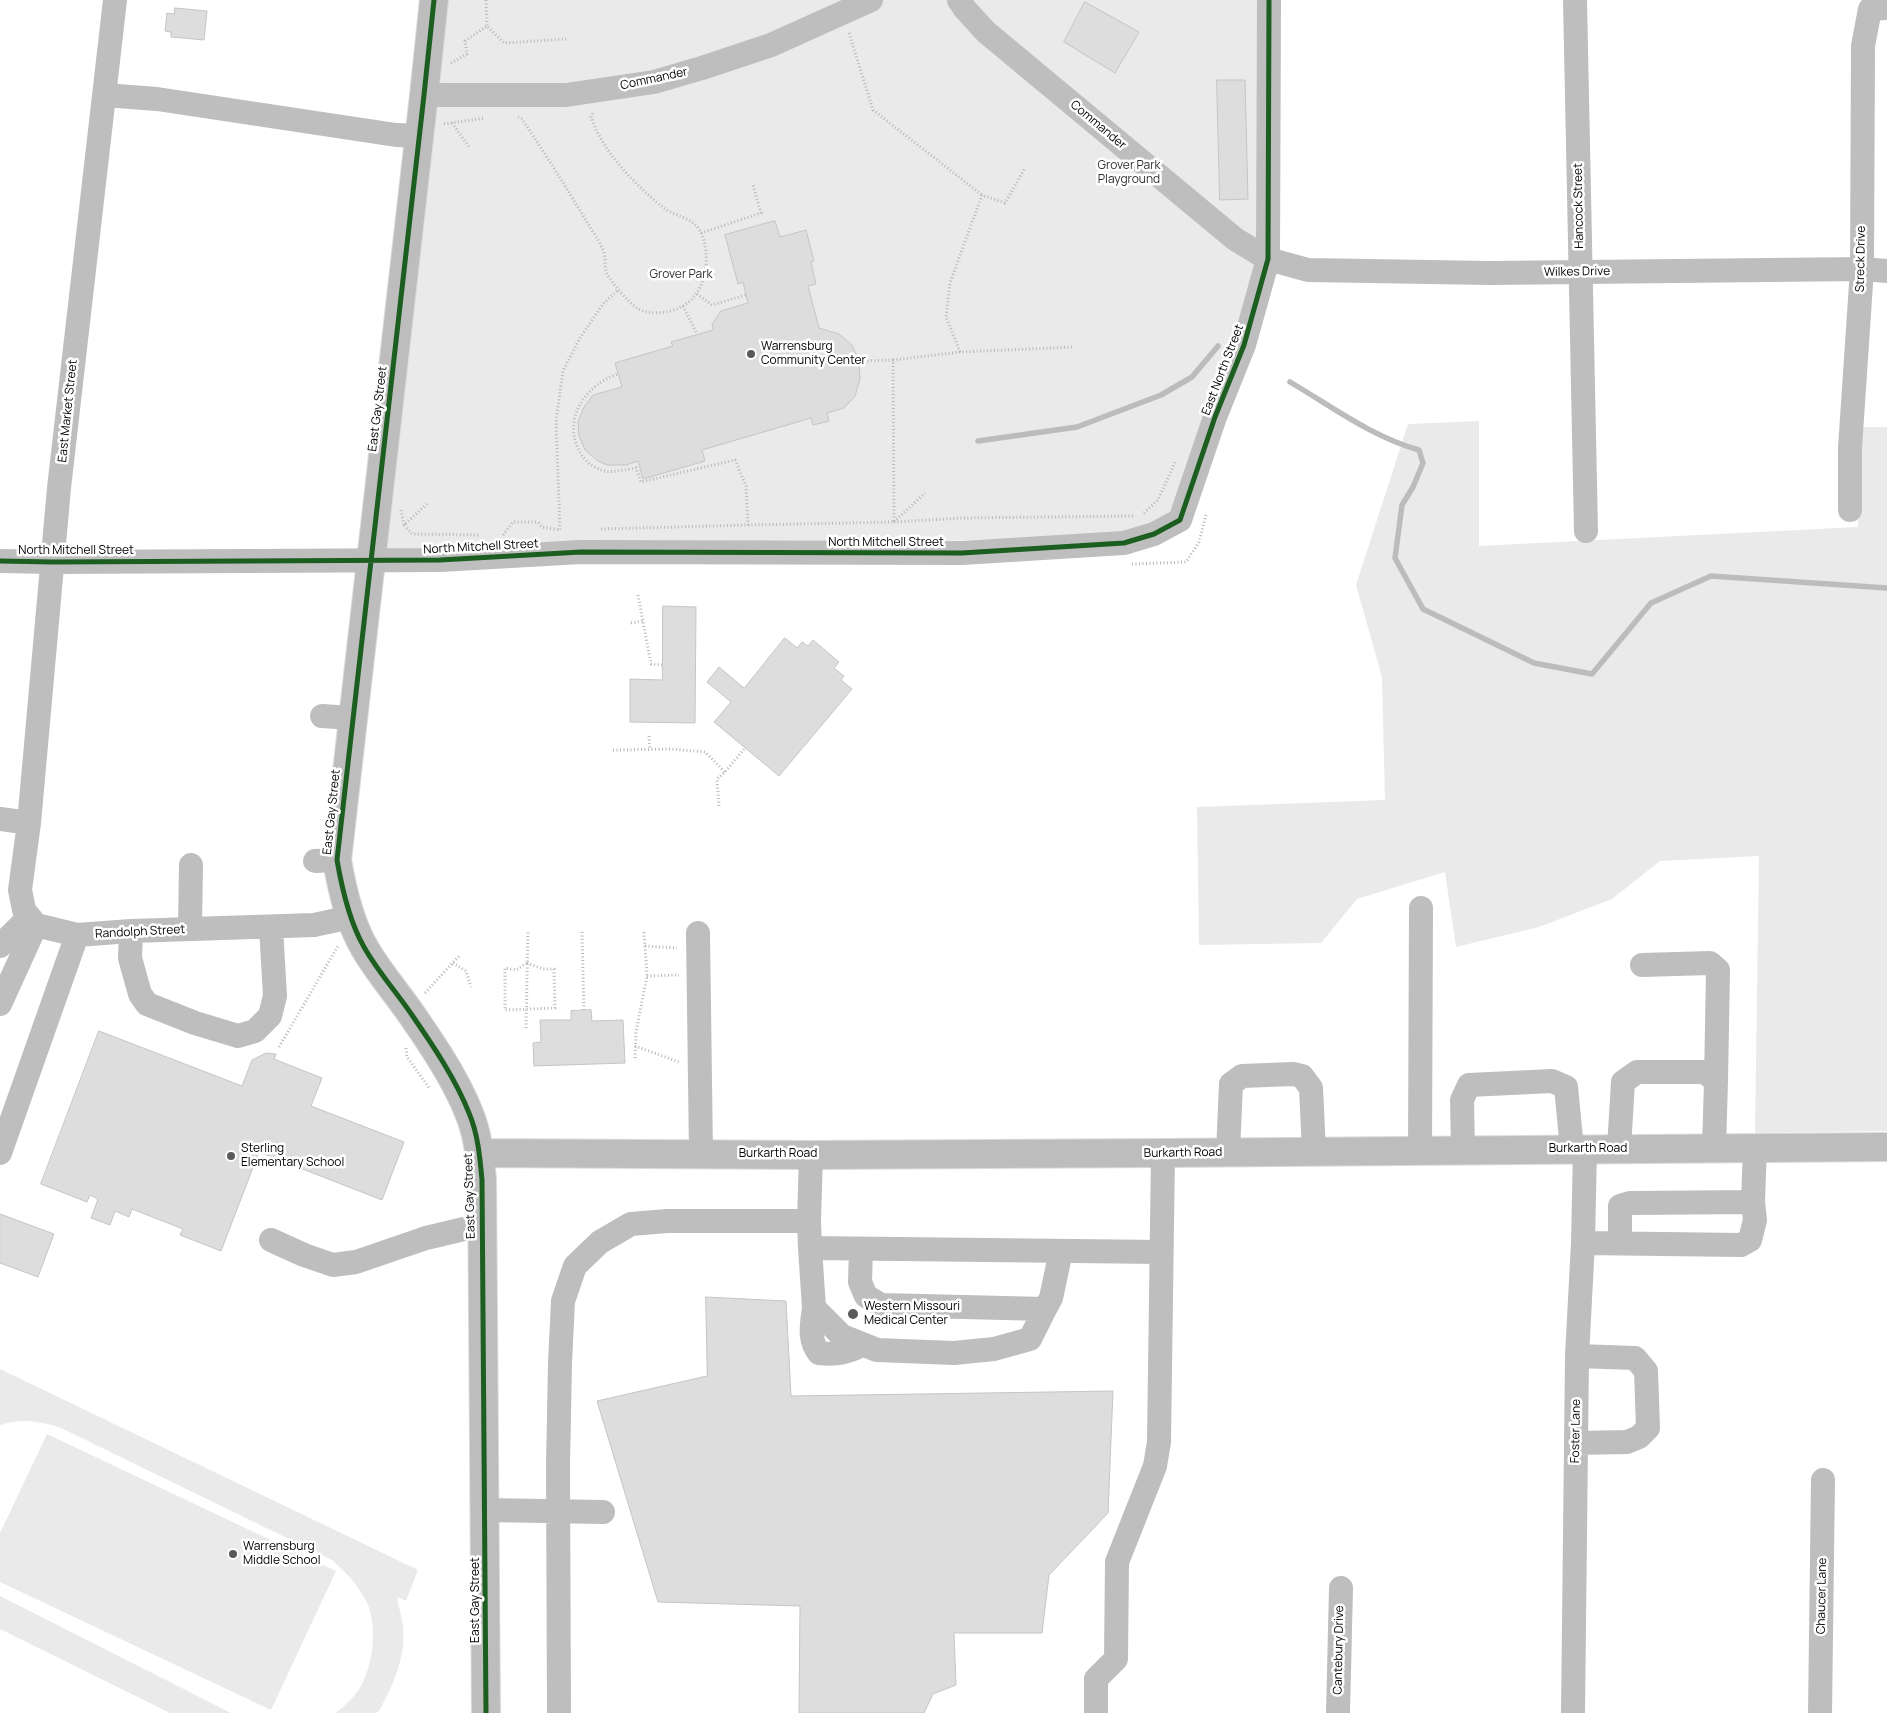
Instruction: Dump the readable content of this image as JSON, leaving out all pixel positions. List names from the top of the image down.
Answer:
{
  "streets": {
    "main road": ["East Gay Street", "Burkarth Road"],
    "street": [
      "Commander",
      "Hancock Street",
      "Streck Drive",
      "Wilkes Drive",
      "East North Street",
      "East Market Street",
      "North Mitchell Street",
      "Randolph Street",
      "Foster Lane",
      "Chaucer Lane",
      "Cantebury Drive"
    ]
  },
  "crossings": [
    ["Commander", "Wilkes Drive"],
    ["Commander", "East North Street"],
    ["Commander", "East Gay Street"],
    ["Hancock Street", "Wilkes Drive"],
    ["Streck Drive", "Wilkes Drive"],
    ["Wilkes Drive", "East North Street"],
    ["East North Street", "North Mitchell Street"],
    ["East Gay Street", "North Mitchell Street"],
    ["East Gay Street", "Randolph Street"],
    ["East Gay Street", "Burkarth Road"],
    ["East Market Street", "North Mitchell Street"],
    ["Burkarth Road", "Foster Lane"]
  ],
  "parks": ["Grover Park Playground", "Grover Park"],
  "places": [
    "Warrensburg Community Center",
    "Sterling Elementary School",
    "Western Missouri Medical Center",
    "Warrensburg Middle School"
  ]
}
